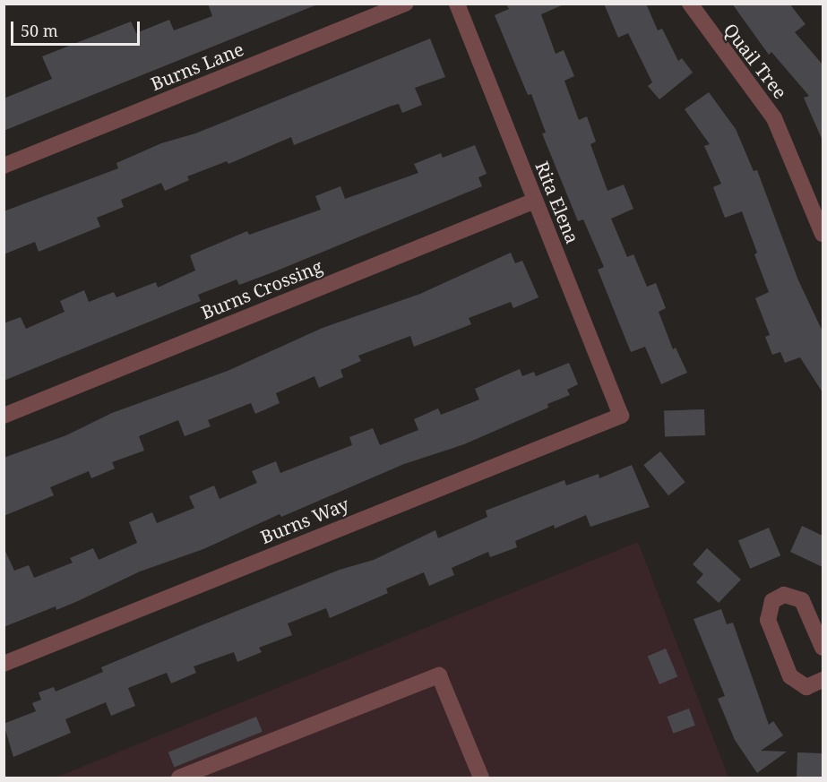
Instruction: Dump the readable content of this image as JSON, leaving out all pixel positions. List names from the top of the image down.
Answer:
{
  "streets": {
    "street": [
      "Quail Tree",
      "Burns Lane",
      "Rita Elena",
      "Burns Crossing",
      "Burns Way"
    ]
  },
  "crossings": [
    ["Rita Elena", "Burns Crossing"],
    ["Rita Elena", "Burns Way"]
  ],
  "scale_bar": "50 m"
}
